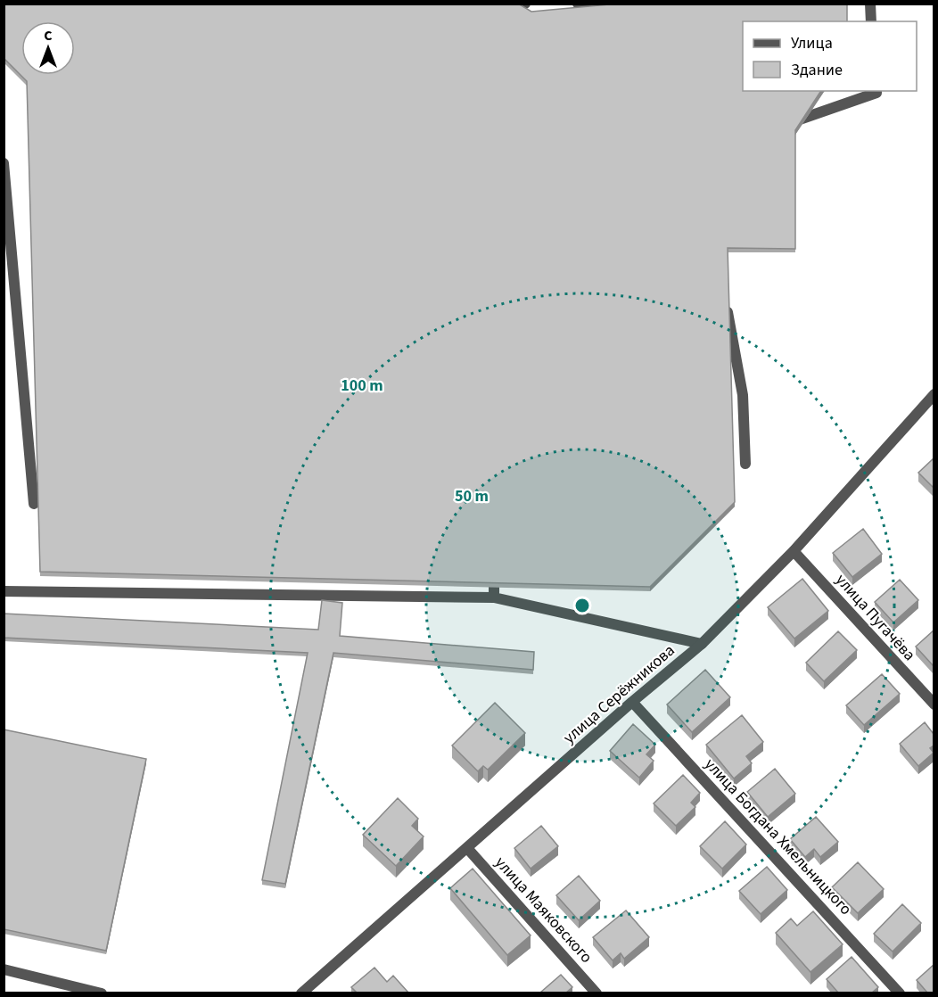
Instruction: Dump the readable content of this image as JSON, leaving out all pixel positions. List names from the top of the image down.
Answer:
{
  "streets": {
    "street": [
      "улица Пугачёва",
      "улица Серёжникова",
      "улица Богдана Хмельницкого",
      "улица Маяковского"
    ]
  },
  "crossings": [
    ["улица Пугачёва", "улица Серёжникова"],
    ["улица Серёжникова", "улица Богдана Хмельницкого"],
    ["улица Серёжникова", "улица Маяковского"]
  ],
  "legend": ["Улица", "Здание"],
  "north": "top",
  "rings": ["100 m", "50 m"]
}
